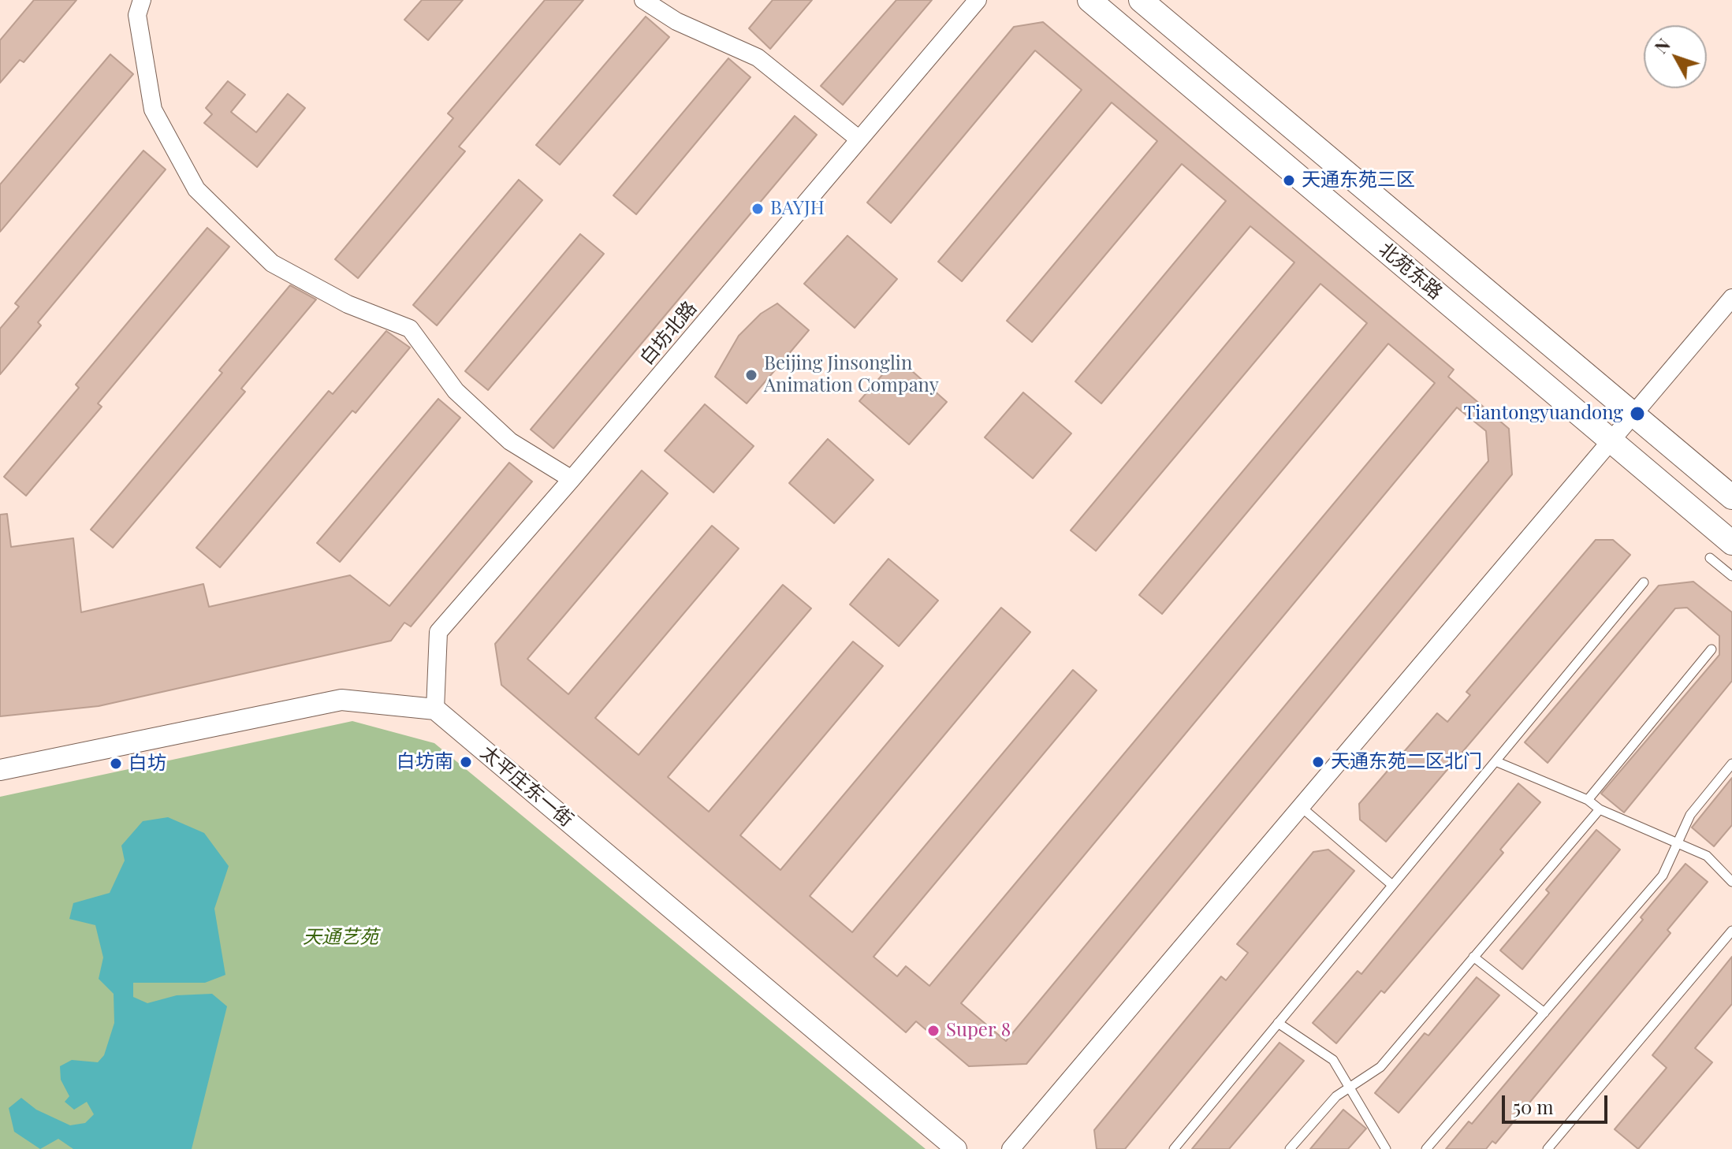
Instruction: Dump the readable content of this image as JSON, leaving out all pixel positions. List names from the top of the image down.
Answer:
{
  "streets": {
    "main road": ["北苑东路"],
    "street": ["白坊北路", "太平庄东一街"]
  },
  "crossings": [
    ["白坊北路", "太平庄东一街"]
  ],
  "parks": ["天通艺苑"],
  "places": [
    "天通东苑三区",
    "BAYJH",
    "Beijing Jinsonglin Animation Company",
    "Tiantongyuandong",
    "白坊南",
    "天通东苑二区北门",
    "白坊",
    "Super 8"
  ],
  "scale_bar": "50 m",
  "north": "top left"
}
